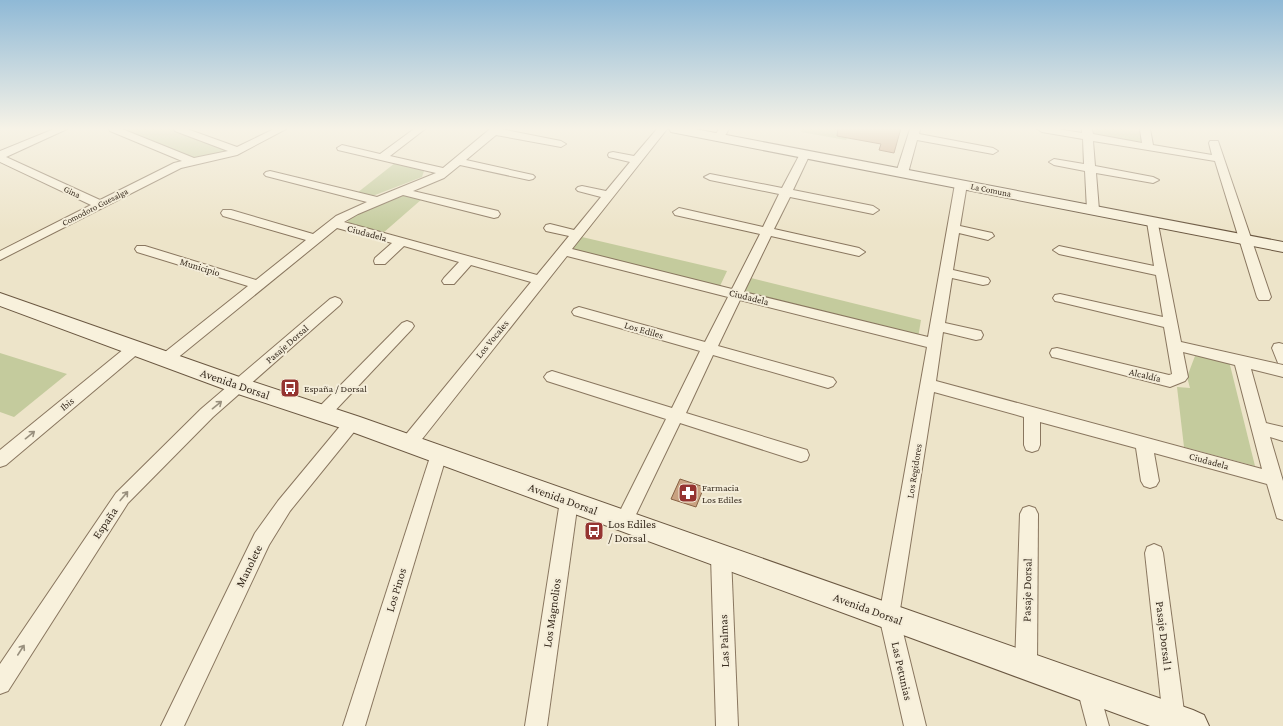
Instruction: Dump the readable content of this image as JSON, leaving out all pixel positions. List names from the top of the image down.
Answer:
{
  "streets": {
    "street": [
      "La Comuna",
      "Gina",
      "Comodoro Guesalga",
      "Ciudadela",
      "Municipio",
      "Los Ediles",
      "Los Vocales",
      "Pasaje Dorsal",
      "Alcaldía",
      "Avenida Dorsal",
      "Ibis",
      "Los Regidores",
      "España",
      "Manolete",
      "Los Pinos",
      "Los Magnolios",
      "Pasaje Dorsal 1",
      "Las Palmas",
      "Las Petunias"
    ]
  },
  "crossings": [
    ["La Comuna", "Alcaldía"],
    ["La Comuna", "Los Regidores"],
    ["Gina", "Comodoro Guesalga"],
    ["Ciudadela", "Los Vocales"],
    ["Ciudadela", "Los Regidores"],
    ["Los Vocales", "Avenida Dorsal"],
    ["Pasaje Dorsal", "Avenida Dorsal"],
    ["Pasaje Dorsal", "España"],
    ["Avenida Dorsal", "Ibis"],
    ["Avenida Dorsal", "Los Regidores"],
    ["Avenida Dorsal", "España"],
    ["Avenida Dorsal", "Manolete"],
    ["Avenida Dorsal", "Los Pinos"],
    ["Avenida Dorsal", "Los Magnolios"],
    ["Avenida Dorsal", "Pasaje Dorsal 1"],
    ["Avenida Dorsal", "Las Palmas"],
    ["Avenida Dorsal", "Las Petunias"],
    ["Los Regidores", "Las Petunias"]
  ],
  "one_way": ["Ibis", "España"],
  "places": {
    "bus stop": ["España / Dorsal", "Los Ediles / Dorsal"],
    "pharmacy": ["Farmacia Los Ediles"]
  }
}
